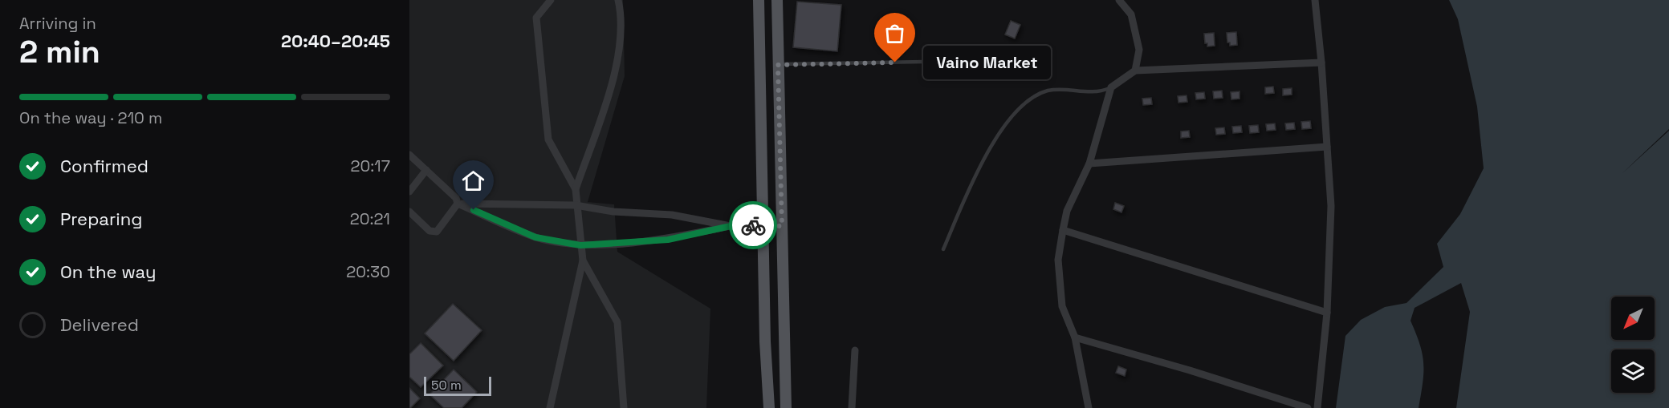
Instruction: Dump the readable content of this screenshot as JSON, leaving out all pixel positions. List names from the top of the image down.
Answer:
{
  "places": ["Vaino Market"],
  "scale_bar": "50 m",
  "north": "bottom left",
  "page": {
    "heading": ["2 min", "Arriving in", "20:40–20:45"],
    "bubble": "Vaino Market",
    "bar": "On the way · 210 m",
    "list": [
      ["Confirmed", "20:17"],
      ["Preparing", "20:21"],
      ["On the way", "20:30"],
      "Delivered"
    ],
    "scale": "50 m"
  }
}
